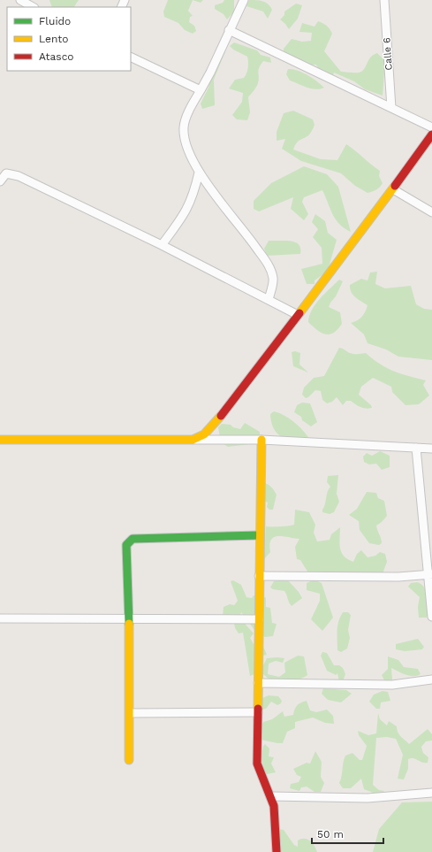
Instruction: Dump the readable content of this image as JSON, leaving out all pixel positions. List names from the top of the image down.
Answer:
{
  "streets": {
    "street": ["Calle 6"]
  },
  "legend": ["Fluido", "Lento", "Atasco"],
  "scale_bar": "50 m"
}
